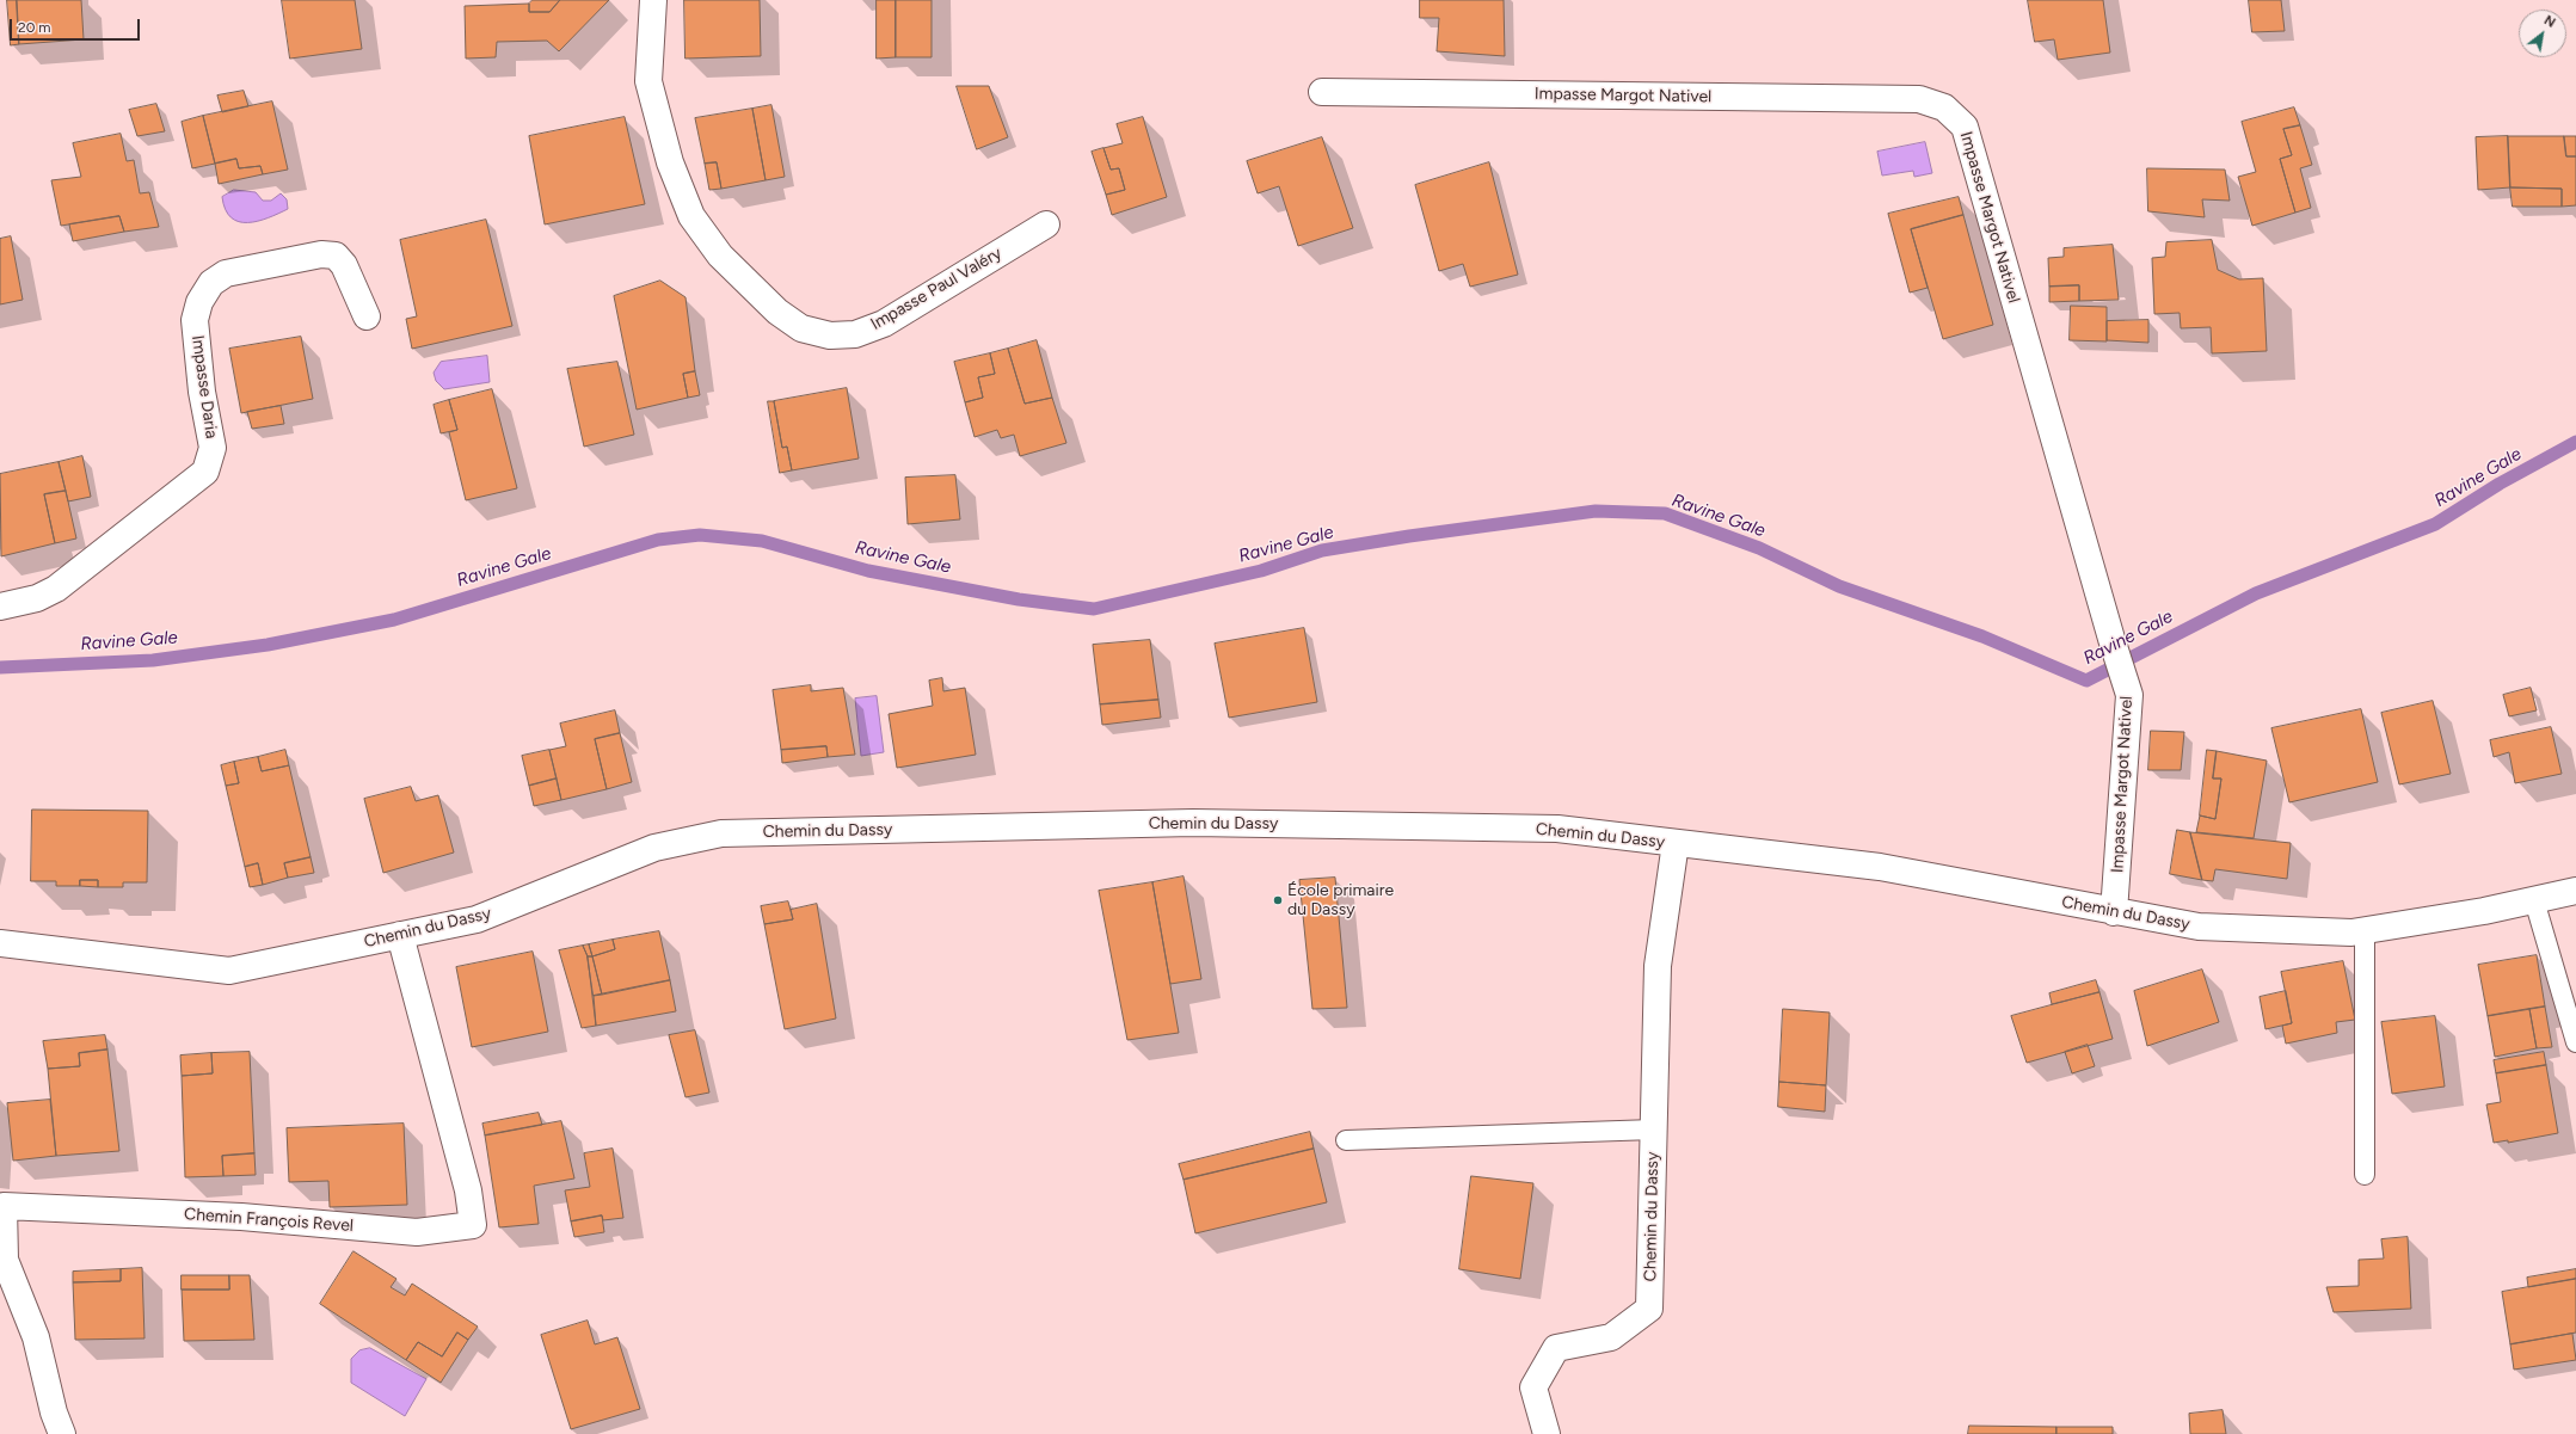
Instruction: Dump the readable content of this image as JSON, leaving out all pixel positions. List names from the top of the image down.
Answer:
{
  "streets": {
    "street": [
      "Impasse Margot Nativel",
      "Impasse Paul Valéry",
      "Impasse Daria",
      "Chemin du Dassy",
      "Chemin François Revel"
    ]
  },
  "crossings": [
    ["Impasse Margot Nativel", "Chemin du Dassy"],
    ["Chemin du Dassy", "Chemin François Revel"]
  ],
  "water": ["Ravine Gale"],
  "places": ["École primaire du Dassy"],
  "scale_bar": "20 m",
  "north": "top right"
}
